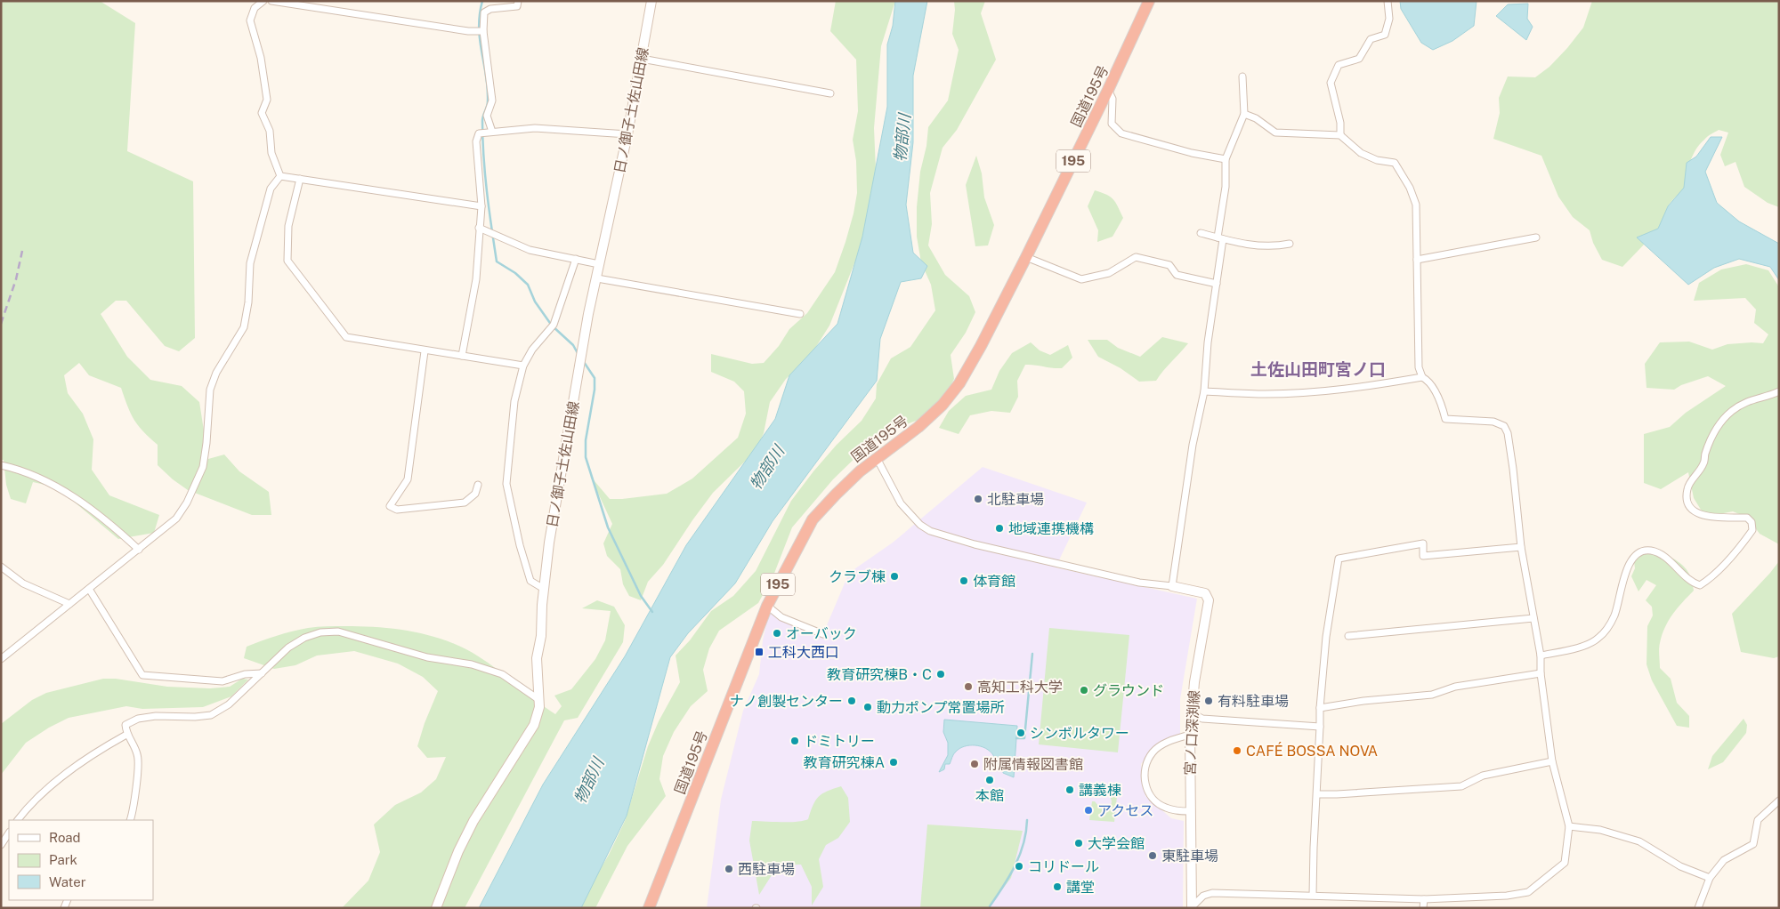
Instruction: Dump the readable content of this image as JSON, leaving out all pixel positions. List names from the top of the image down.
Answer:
{
  "streets": {
    "highway": ["国道195号", "195"],
    "main road": ["日ノ御子土佐山田線", "宮ノ口深渕線"]
  },
  "districts": ["土佐山田町宮ノ口"],
  "water": ["物部川"],
  "places": {
    "other": [
      "北駐車場",
      "地域連携機構",
      "クラブ棟",
      "体育館",
      "オーバック",
      "教育研究棟B・C",
      "高知工科大学",
      "グラウンド",
      "ナノ創製センター",
      "有料駐車場",
      "動力ポンプ常置場所",
      "シンボルタワー",
      "ドミトリー",
      "CAFÉ BOSSA NOVA",
      "教育研究棟A",
      "附属情報図書館",
      "本館",
      "講義棟",
      "アクセス",
      "大学会館",
      "東駐車場",
      "コリドール",
      "西駐車場",
      "講堂"
    ],
    "transit": ["工科大西口"]
  },
  "legend": ["Road", "Park", "Water"]
}
